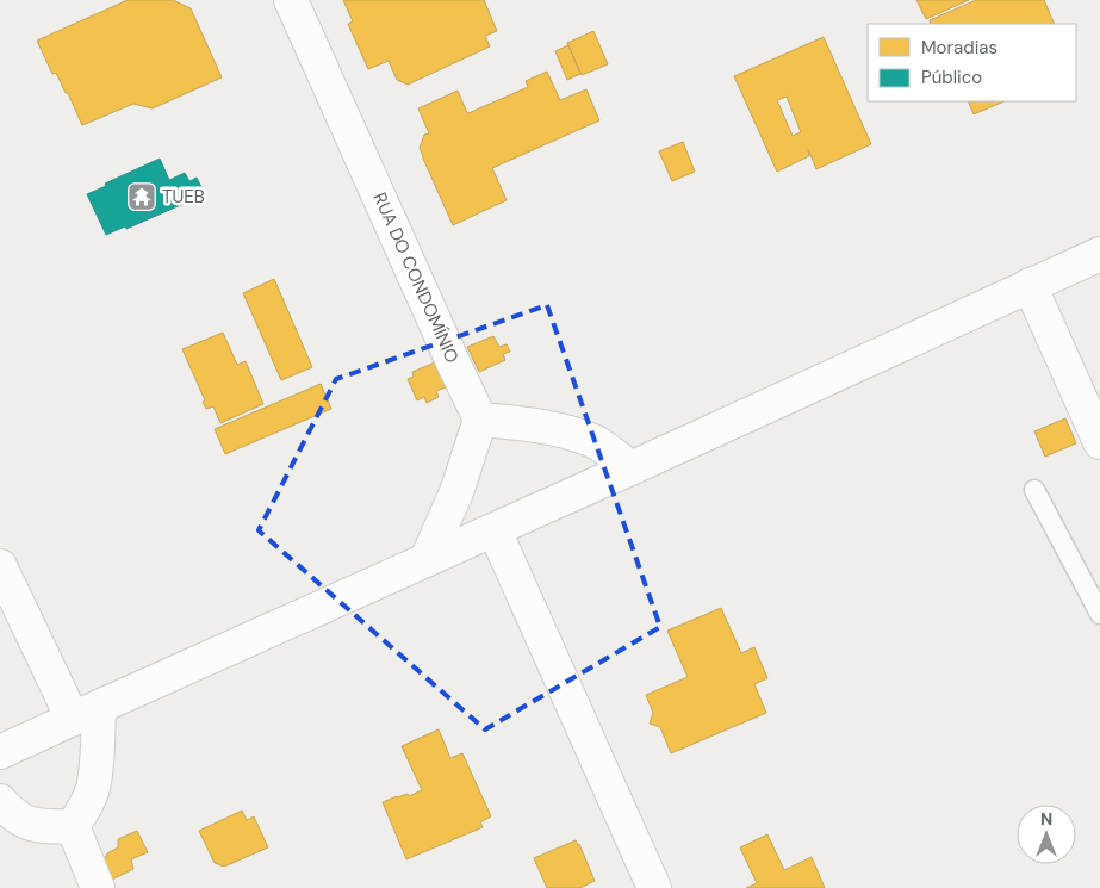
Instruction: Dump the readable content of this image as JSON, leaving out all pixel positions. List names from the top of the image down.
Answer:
{
  "streets": {
    "street": ["RUA DO CONDOMÍNIO"]
  },
  "places": {
    "temple": ["TUEB"]
  },
  "legend": ["Moradias", "Público"],
  "north": "top"
}
